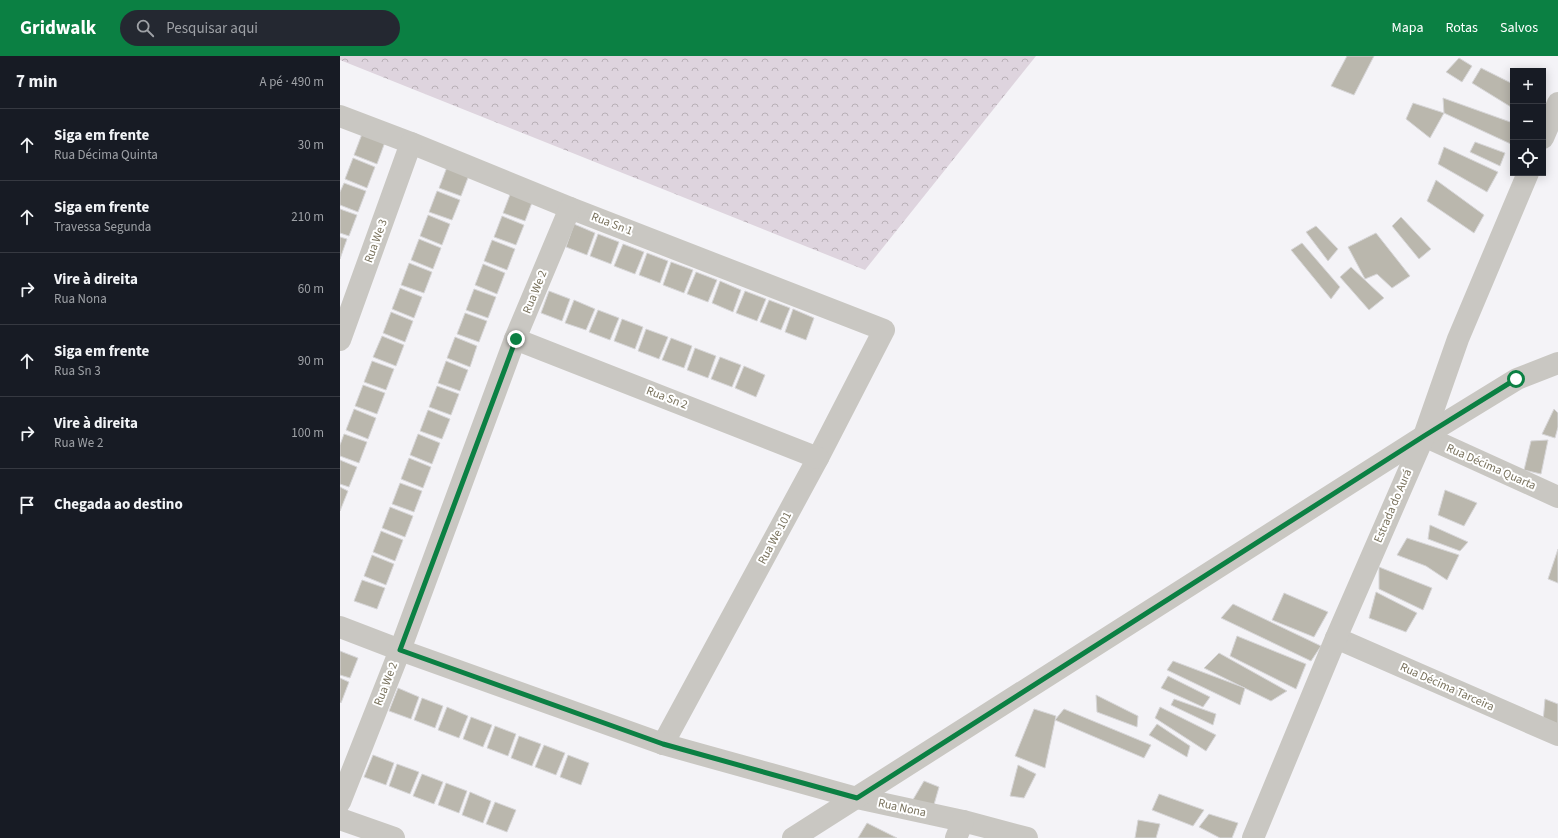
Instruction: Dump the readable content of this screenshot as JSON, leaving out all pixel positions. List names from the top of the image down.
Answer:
{
  "streets": {
    "street": [
      "Rua Sn 1",
      "Rua We 3",
      "Rua We 2",
      "Rua Sn 2",
      "Rua Décima Quarta",
      "Estrada do Aurá",
      "Rua We 101",
      "Rua Décima Tarceira",
      "Rua Nona"
    ]
  },
  "crossings": [
    ["Rua Sn 1", "Rua We 3"],
    ["Rua Sn 1", "Rua We 2"],
    ["Rua Sn 1", "Rua We 101"],
    ["Rua We 2", "Rua Sn 2"],
    ["Rua We 2", "Rua Nona"],
    ["Rua Sn 2", "Rua We 101"],
    ["Rua Décima Quarta", "Estrada do Aurá"],
    ["Estrada do Aurá", "Rua Décima Tarceira"],
    ["Rua We 101", "Rua Nona"]
  ],
  "page": {
    "header": "Gridwalk",
    "search": "Pesquisar aqui",
    "nav": ["Mapa", "Rotas", "Salvos"],
    "heading": ["7 min", "A pé · 490 m"],
    "map_buttons": ["+", "−"],
    "list": [
      ["Siga em frente", "Rua Décima Quinta", "30 m"],
      ["Siga em frente", "Travessa Segunda", "210 m"],
      ["Vire à direita", "Rua Nona", "60 m"],
      ["Siga em frente", "Rua Sn 3", "90 m"],
      ["Vire à direita", "Rua We 2", "100 m"],
      "Chegada ao destino"
    ]
  }
}
